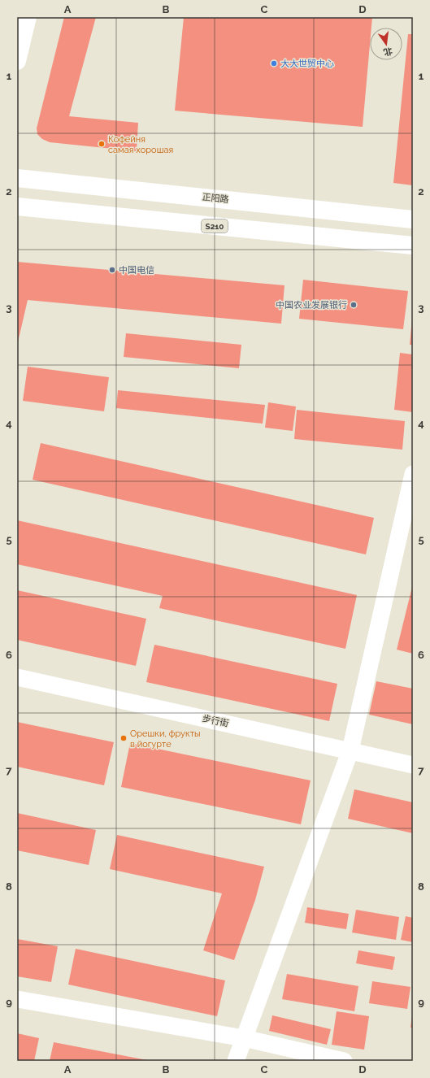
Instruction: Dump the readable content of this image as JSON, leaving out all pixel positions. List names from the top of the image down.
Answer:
{
  "streets": {
    "main road": ["正阳路", "S210"],
    "street": ["步行街"]
  },
  "places": [
    "大大世贸中心",
    "Кофейня самая хорошая",
    "中国电信",
    "中国农业发展银行",
    "Орешки, фрукты в йогурте"
  ],
  "north": "bottom",
  "grid": {
    "columns": [
      "A",
      "B",
      "C",
      "D"
    ],
    "rows": [
      "1",
      "2",
      "3",
      "4",
      "5",
      "6",
      "7",
      "8",
      "9"
    ]
  }
}
